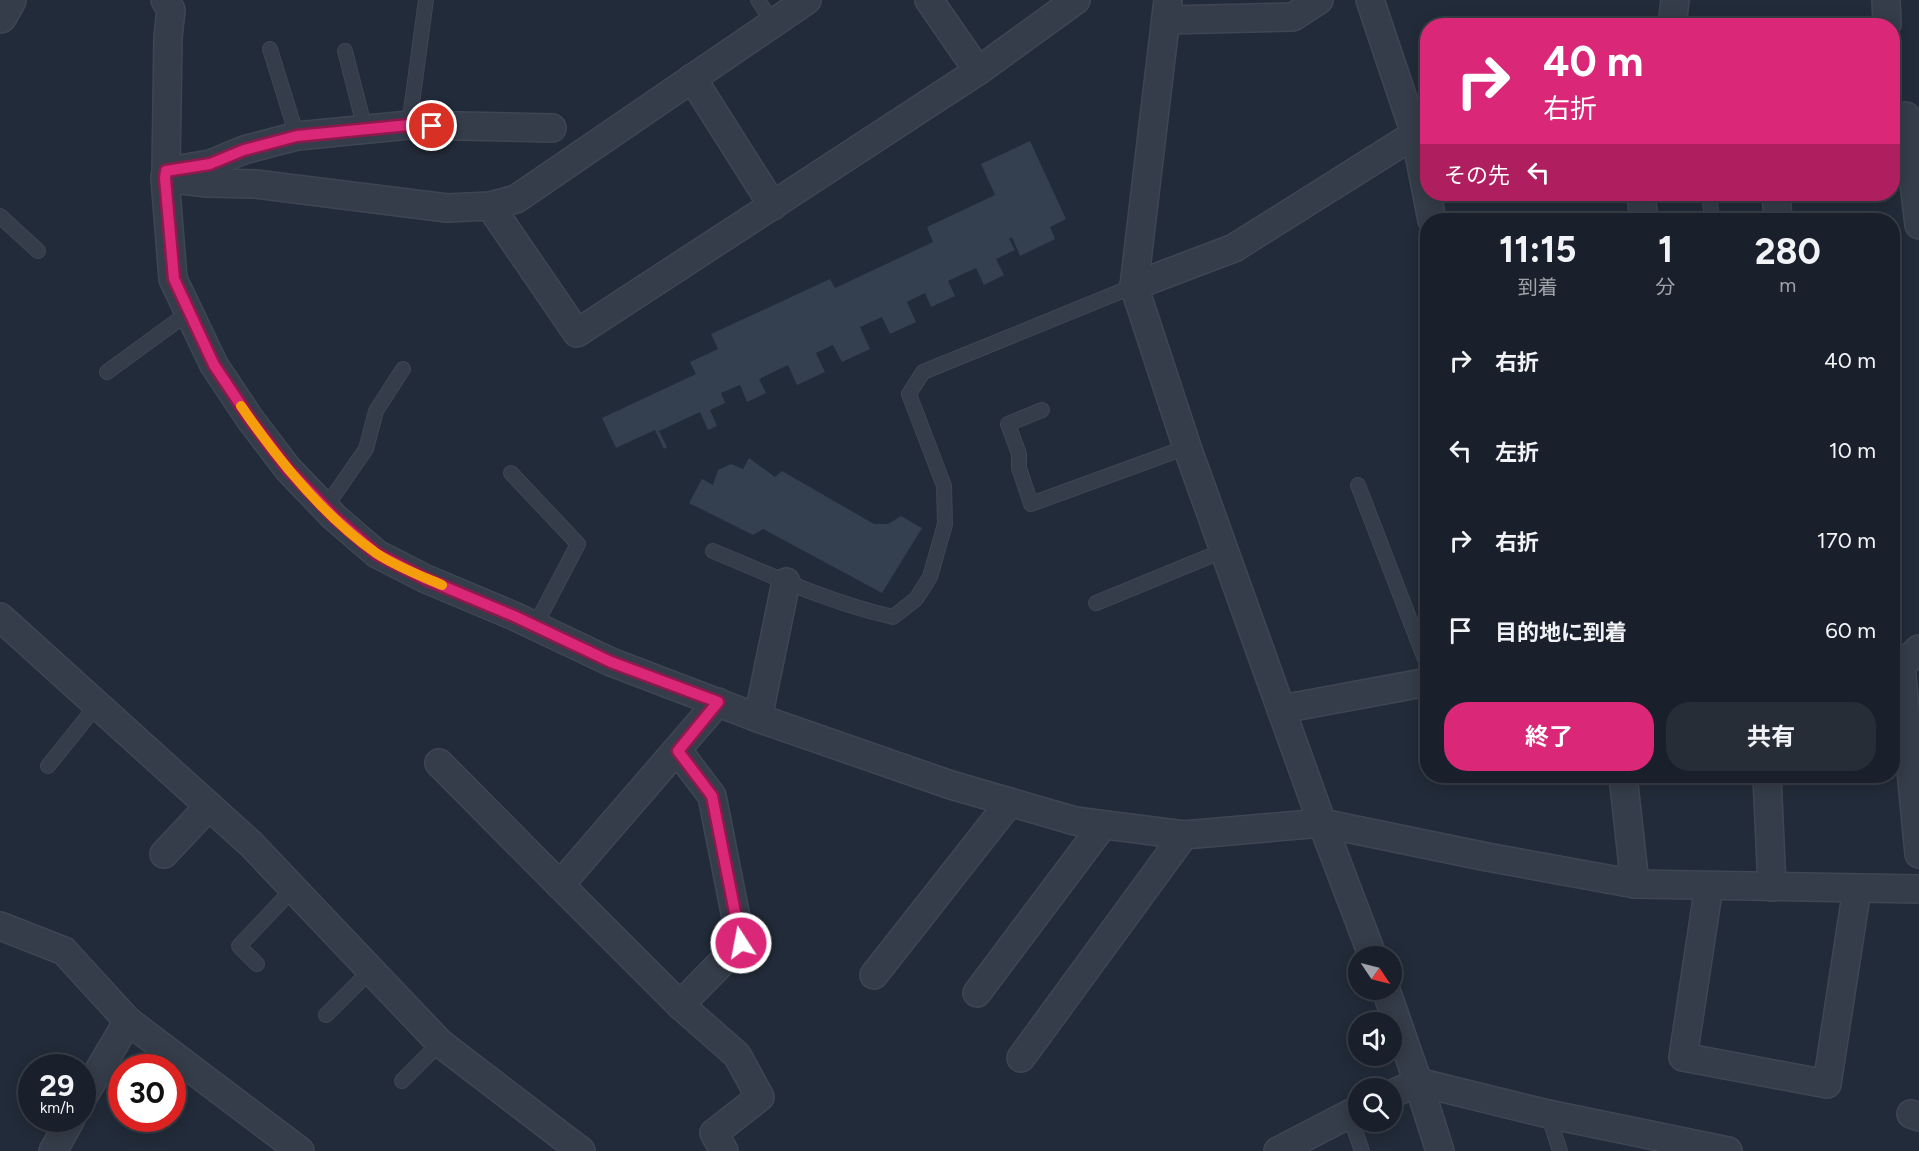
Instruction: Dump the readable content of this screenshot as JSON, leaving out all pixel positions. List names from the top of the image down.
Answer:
{
  "north": "bottom right",
  "page": {
    "turn": ["40 m", "右折"],
    "then": "その先",
    "eta": [
      "11:15",
      "到着",
      "1",
      "分",
      "280",
      "m"
    ],
    "list": [
      {
        "name": "右折",
        "value": "40 m"
      },
      {
        "name": "左折",
        "value": "10 m"
      },
      {
        "name": "右折",
        "value": "170 m"
      },
      {
        "name": "目的地に到着",
        "value": "60 m"
      }
    ],
    "buttons": ["終了", "共有"],
    "speed": "29 km/h",
    "limit": "30"
  }
}
